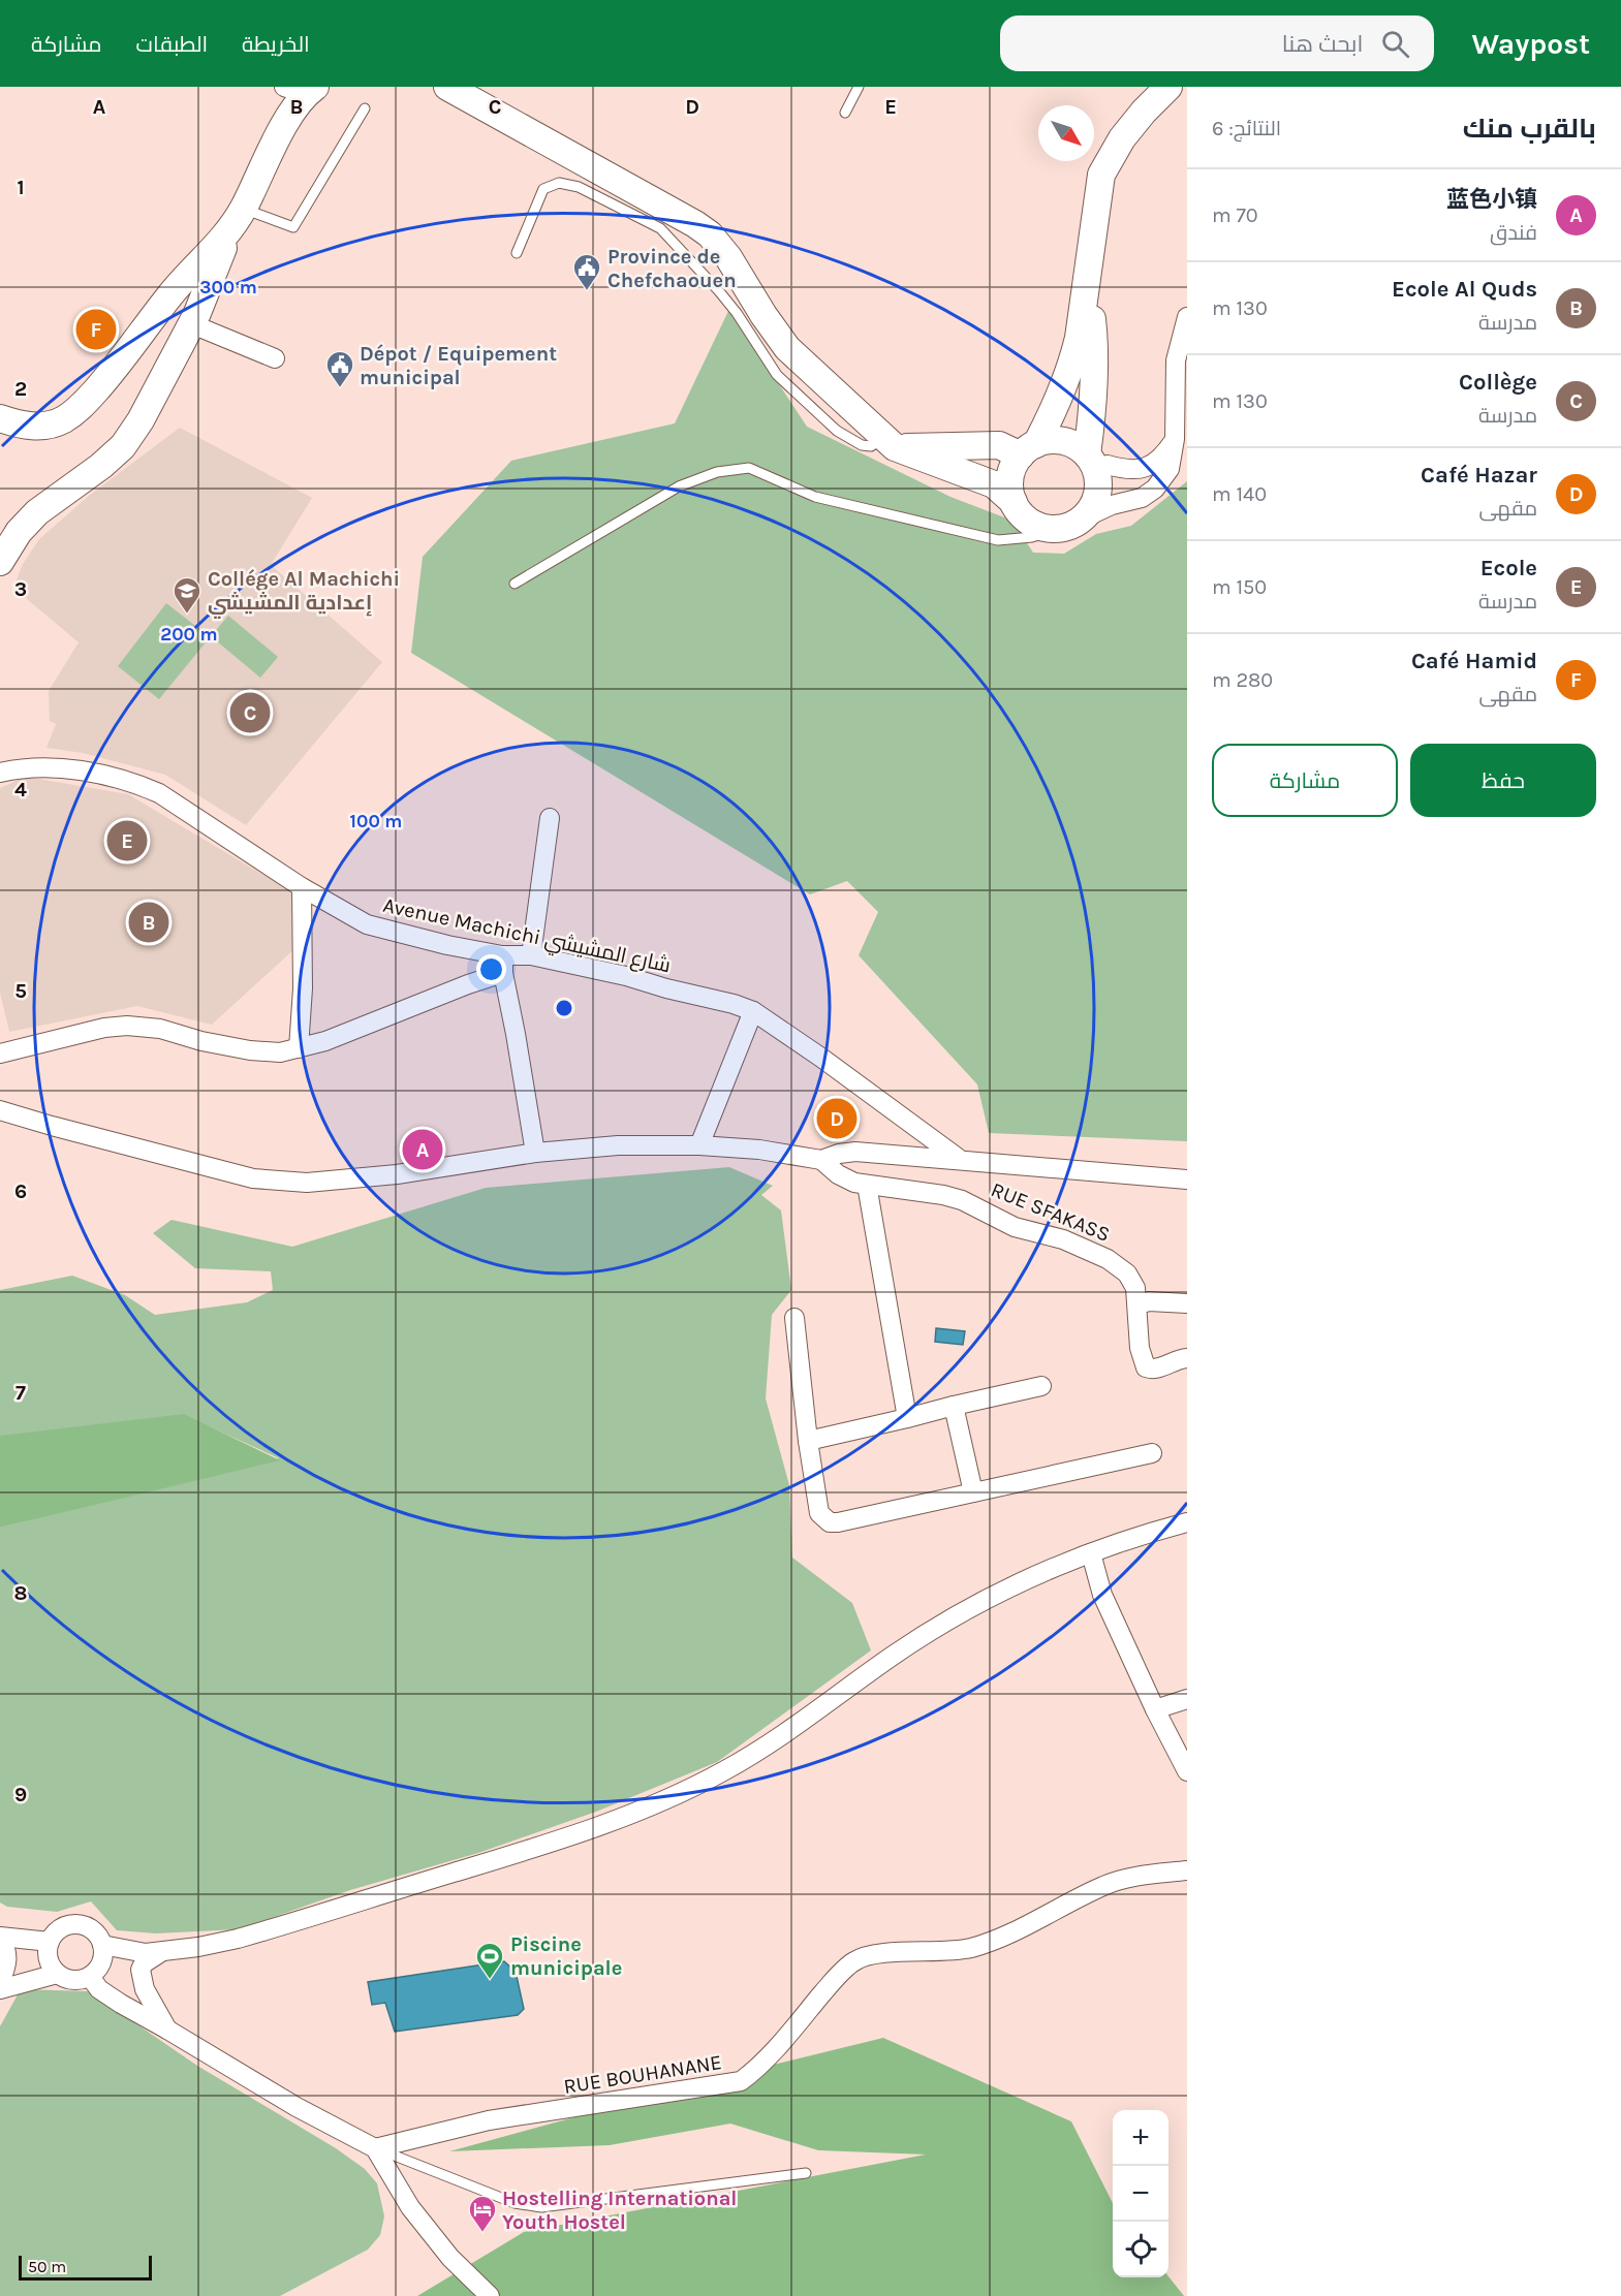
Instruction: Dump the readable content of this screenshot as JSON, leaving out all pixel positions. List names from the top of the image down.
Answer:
{
  "streets": {
    "street": ["Avenue Machichi شارع المشيشي", "RUE SFAKASS", "RUE BOUHANANE"]
  },
  "places": {
    "public building": ["Province de Chefchaouen", "Dépot / Equipement municipal"],
    "school or university": ["Collége Al Machichi إعدادية المشيشي"],
    "sports": ["Piscine municipale"],
    "hotel": ["Hostelling International Youth Hostel"]
  },
  "scale_bar": "50 m",
  "north": "bottom right",
  "page": {
    "header": "Waypost",
    "search": "ابحث هنا",
    "nav": ["الخريطة", "الطبقات", "مشاركة"],
    "heading": ["بالقرب منك", "النتائج: 6"],
    "list": [
      {
        "mark": "A",
        "name": "蓝色小镇",
        "note": "فندق",
        "value": "70 m"
      },
      {
        "mark": "B",
        "name": "Ecole Al Quds",
        "note": "مدرسة",
        "value": "130 m"
      },
      {
        "mark": "C",
        "name": "Collège",
        "note": "مدرسة",
        "value": "130 m"
      },
      {
        "mark": "D",
        "name": "Café Hazar",
        "note": "مقهى",
        "value": "140 m"
      },
      {
        "mark": "E",
        "name": "Ecole",
        "note": "مدرسة",
        "value": "150 m"
      },
      {
        "mark": "F",
        "name": "Café Hamid",
        "note": "مقهى",
        "value": "280 m"
      }
    ],
    "pins": [
      "F",
      "C",
      "E",
      "B",
      "D",
      "A"
    ],
    "buttons": ["حفظ", "مشاركة"],
    "map_buttons": ["+", "−"],
    "scale": "50 m"
  },
  "grid": {
    "columns": [
      "A",
      "B",
      "C",
      "D",
      "E"
    ],
    "rows": [
      "1",
      "2",
      "3",
      "4",
      "5",
      "6",
      "7",
      "8",
      "9"
    ]
  },
  "rings": ["300 m", "200 m", "100 m"]
}
